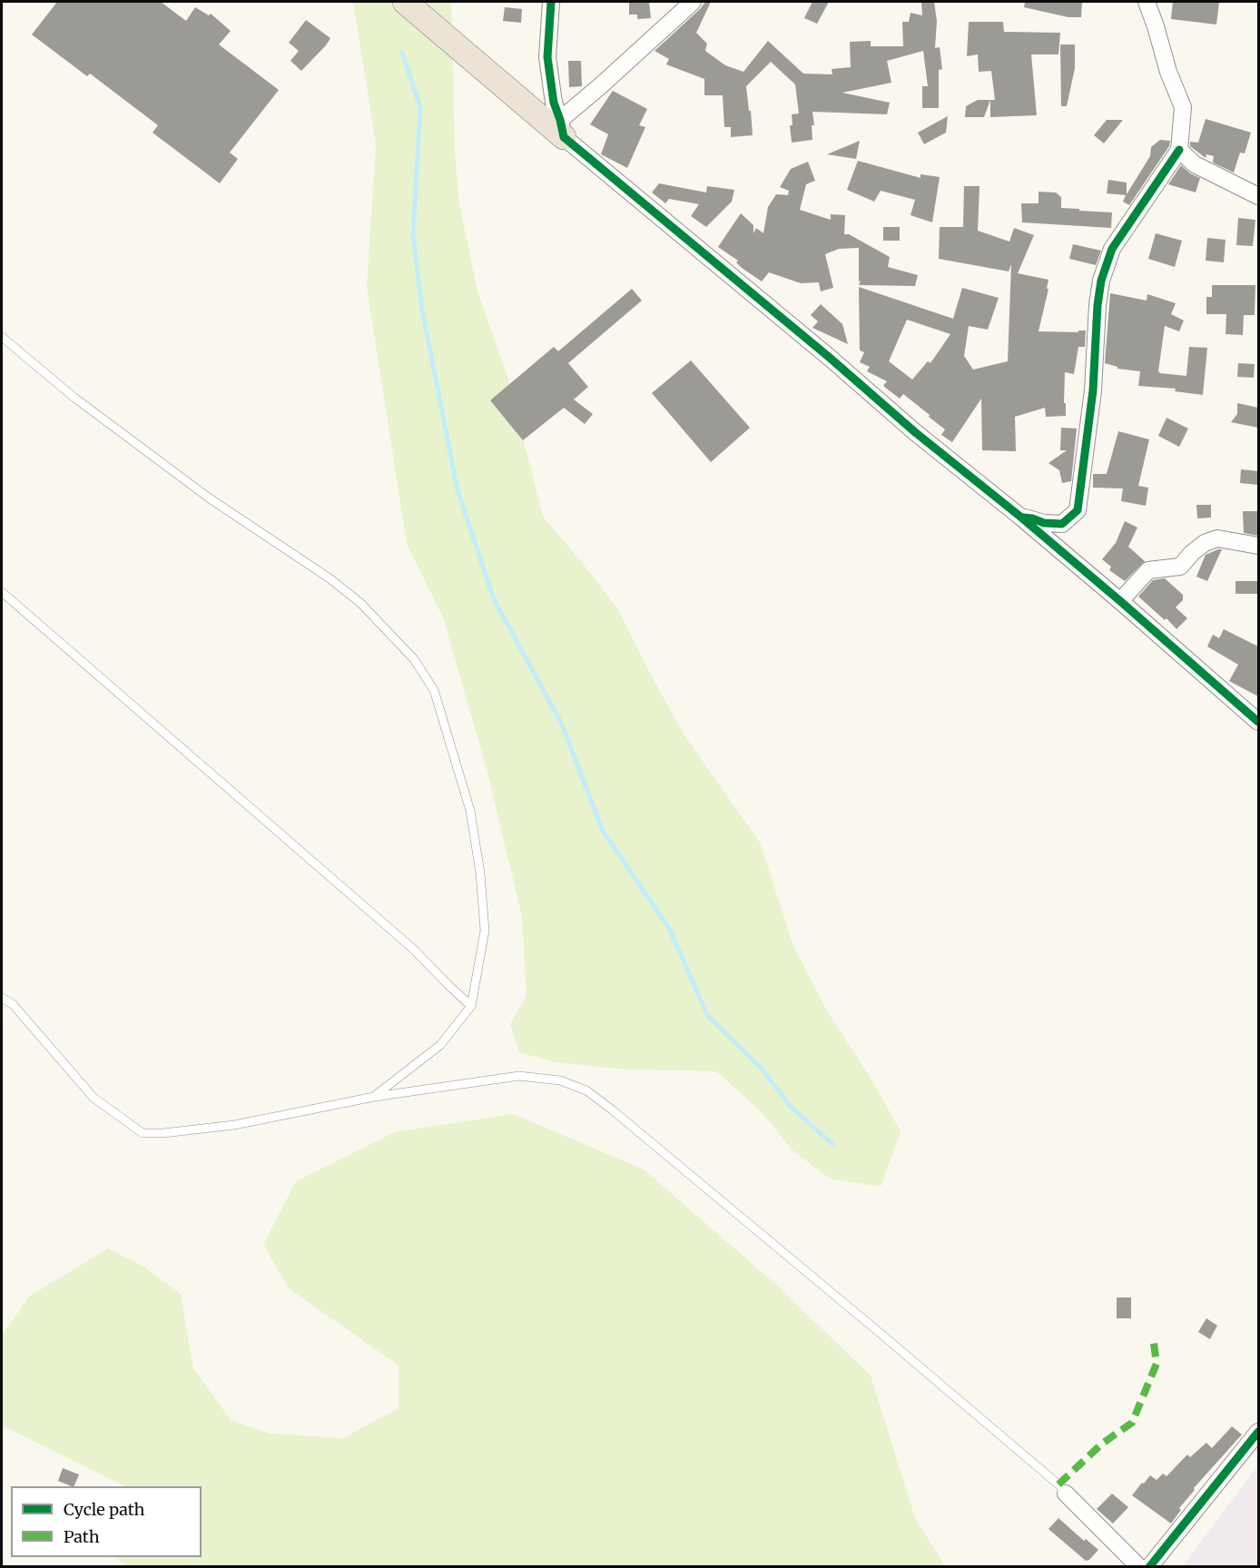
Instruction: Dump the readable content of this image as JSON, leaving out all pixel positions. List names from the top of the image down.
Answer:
{
  "legend": ["Cycle path", "Path"]
}
